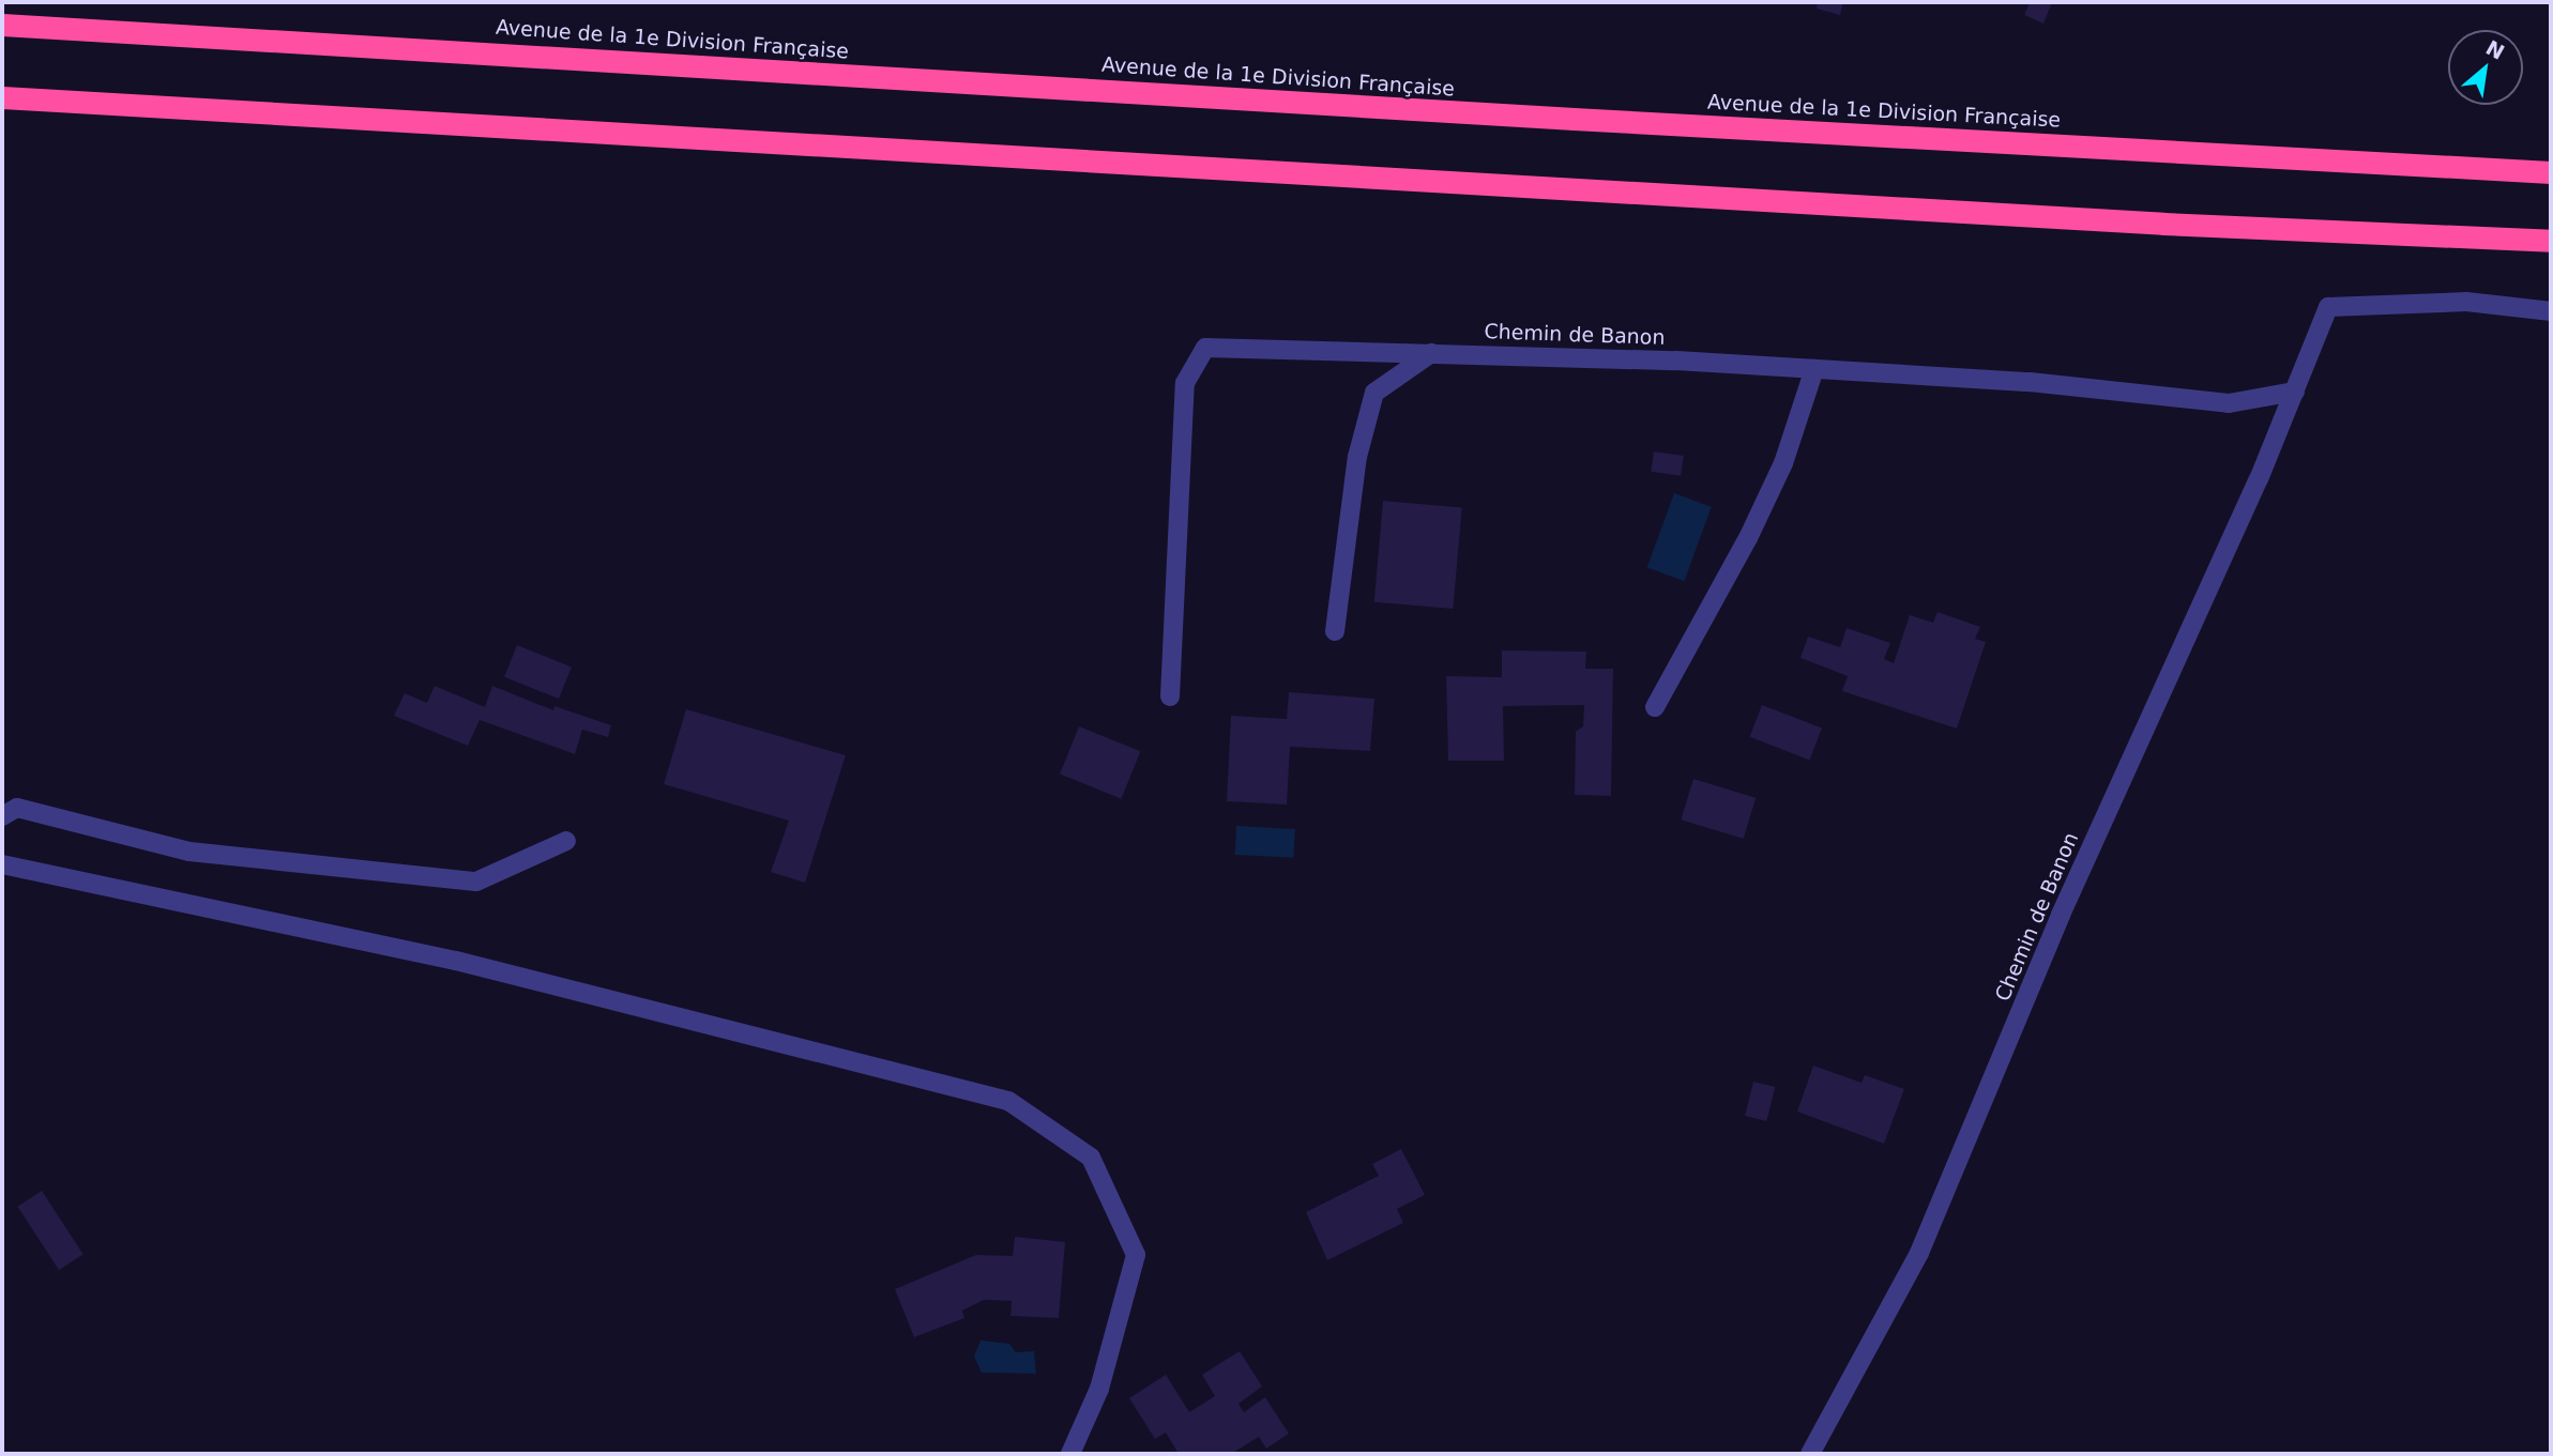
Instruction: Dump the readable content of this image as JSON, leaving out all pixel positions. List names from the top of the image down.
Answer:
{
  "streets": {
    "highway": ["Avenue de la 1e Division Française"],
    "street": ["Chemin de Banon"]
  },
  "north": "top right"
}
